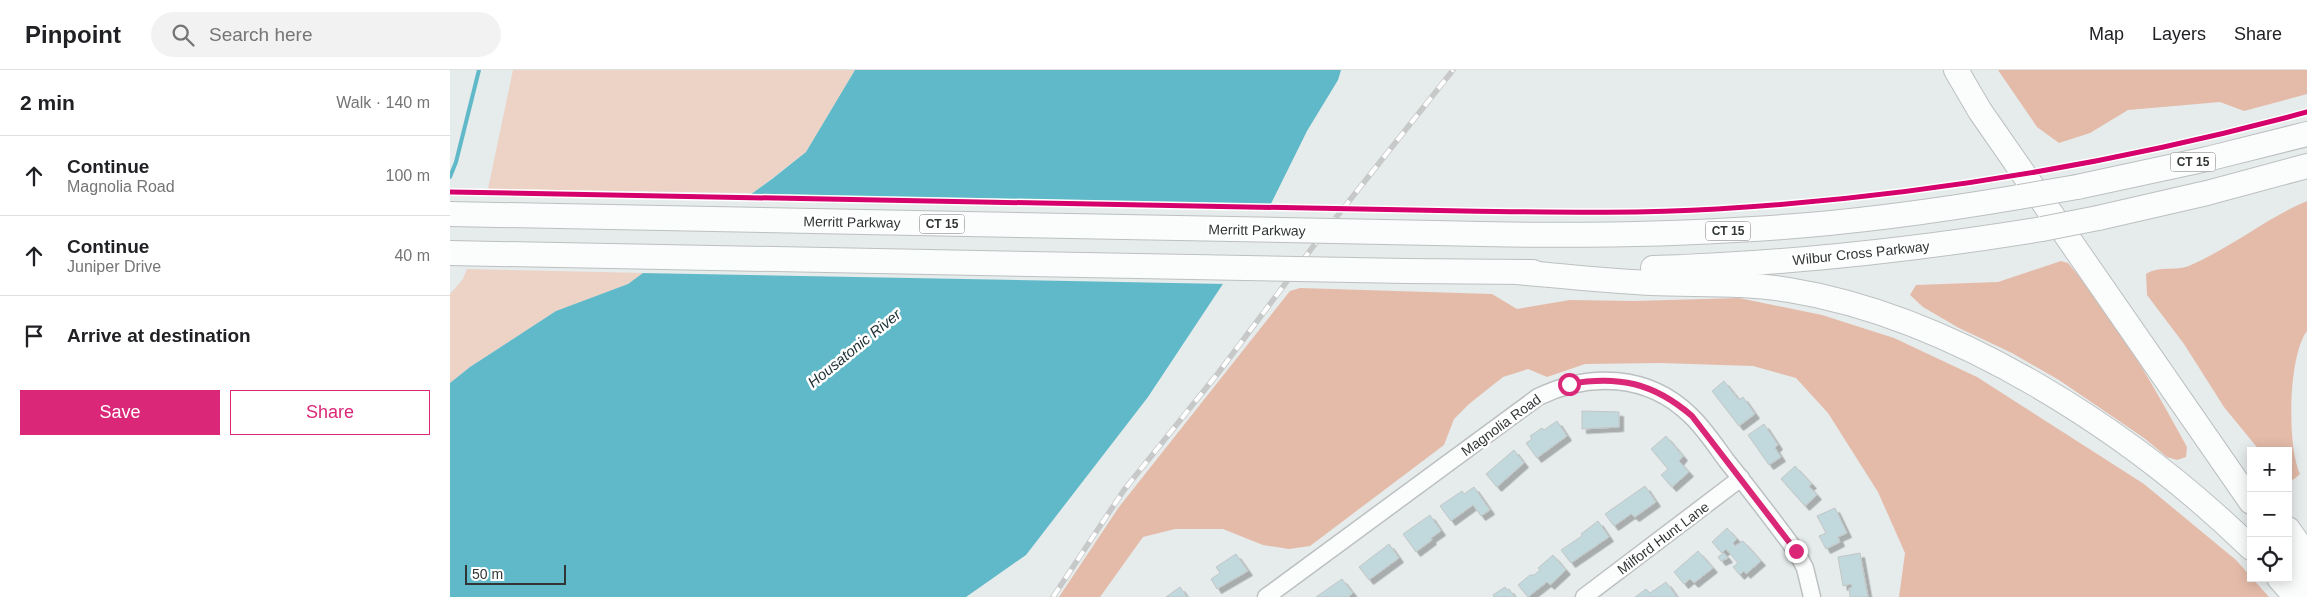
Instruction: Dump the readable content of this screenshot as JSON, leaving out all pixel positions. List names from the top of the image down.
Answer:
{
  "streets": {
    "highway": ["CT 15", "Merritt Parkway", "Wilbur Cross Parkway"],
    "street": ["Magnolia Road", "Milford Hunt Lane"]
  },
  "crossings": [
    ["Magnolia Road", "Milford Hunt Lane"]
  ],
  "water": ["Housatonic River"],
  "scale_bar": "50 m",
  "page": {
    "header": "Pinpoint",
    "search": "Search here",
    "nav": ["Map", "Layers", "Share"],
    "heading": ["2 min", "Walk · 140 m"],
    "list": [
      ["Continue", "Magnolia Road", "100 m"],
      ["Continue", "Juniper Drive", "40 m"],
      "Arrive at destination"
    ],
    "buttons": ["Save", "Share"],
    "map_buttons": ["+", "−"],
    "scale": "50 m"
  }
}
